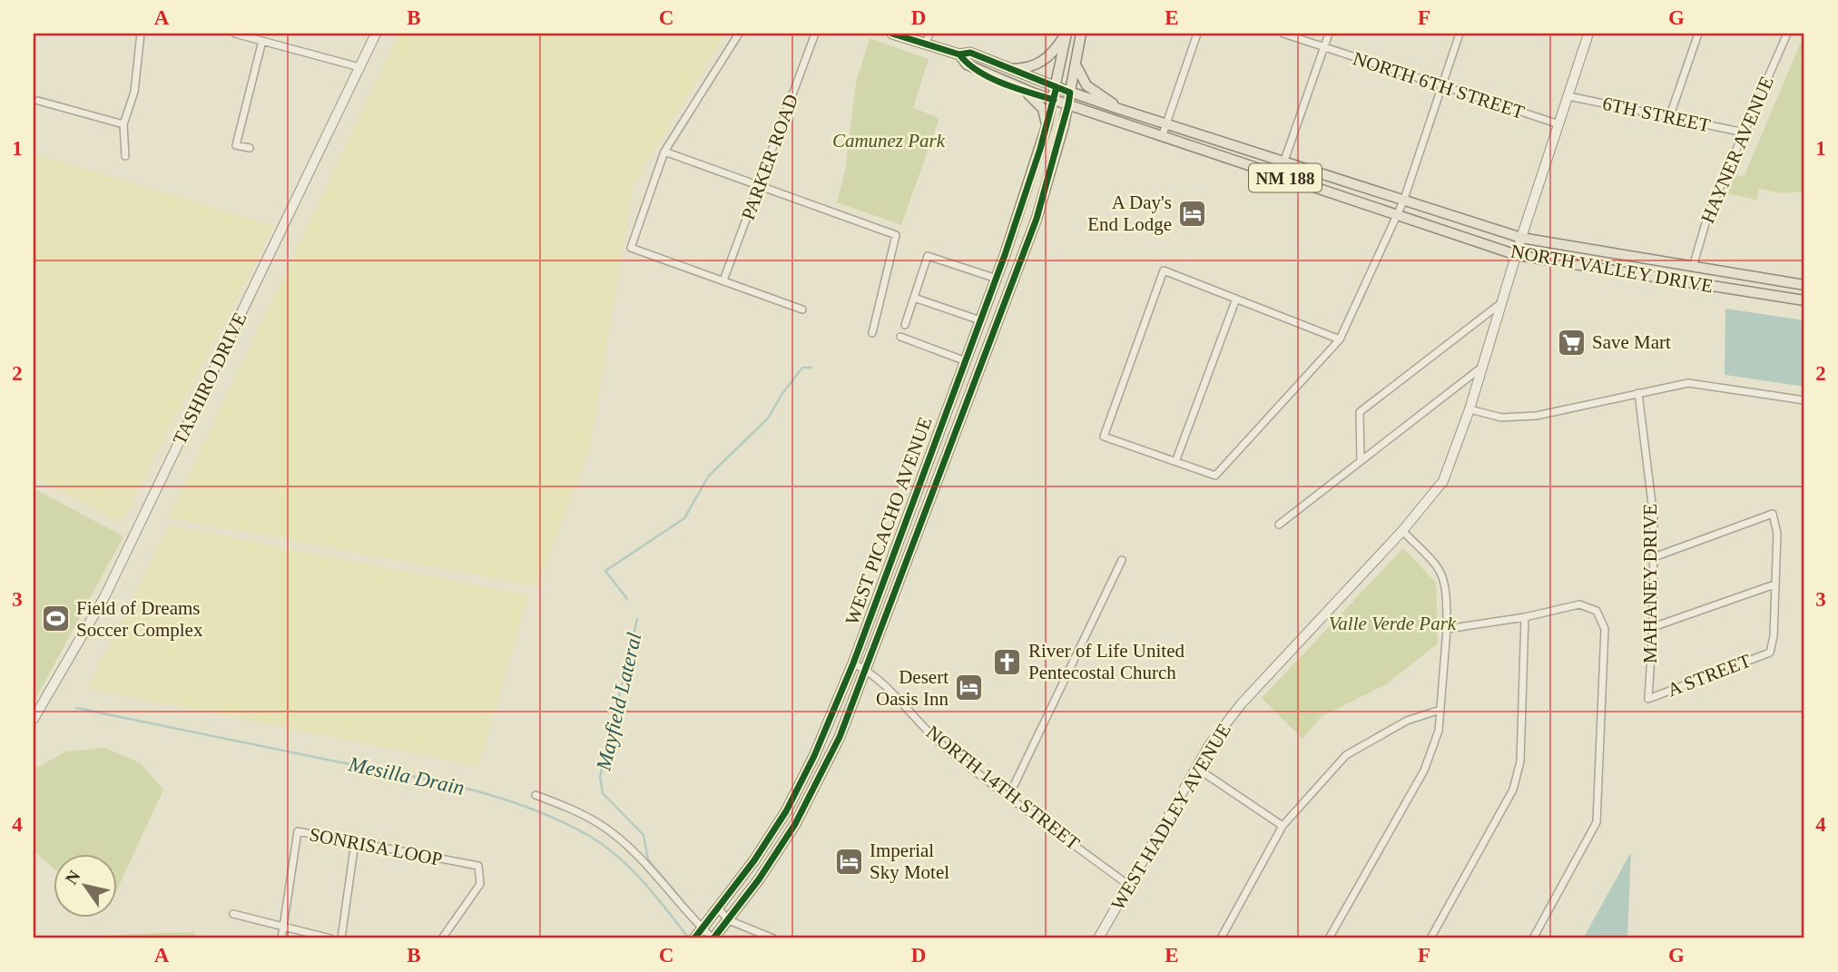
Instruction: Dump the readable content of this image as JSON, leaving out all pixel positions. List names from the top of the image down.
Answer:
{
  "streets": {
    "main road": ["NM 188", "NORTH VALLEY DRIVE", "WEST PICACHO AVENUE"],
    "street": [
      "NORTH 6TH STREET",
      "6TH STREET",
      "HAYNER AVENUE",
      "PARKER ROAD",
      "TASHIRO DRIVE",
      "MAHANEY DRIVE",
      "A STREET",
      "NORTH 14TH STREET",
      "WEST HADLEY AVENUE",
      "SONRISA LOOP"
    ]
  },
  "crossings": [
    ["NORTH 6TH STREET", "WEST HADLEY AVENUE"],
    ["6TH STREET", "HAYNER AVENUE"],
    ["6TH STREET", "WEST HADLEY AVENUE"],
    ["HAYNER AVENUE", "NORTH VALLEY DRIVE"],
    ["NORTH VALLEY DRIVE", "WEST PICACHO AVENUE"],
    ["NORTH VALLEY DRIVE", "WEST HADLEY AVENUE"],
    ["WEST PICACHO AVENUE", "NORTH 14TH STREET"],
    ["MAHANEY DRIVE", "A STREET"],
    ["NORTH 14TH STREET", "WEST HADLEY AVENUE"]
  ],
  "water": ["Mayfield Lateral", "Mesilla Drain"],
  "parks": ["Camunez Park", "Valle Verde Park"],
  "places": {
    "hotel": ["A Day's End Lodge", "Desert Oasis Inn", "Imperial Sky Motel"],
    "supermarket": ["Save Mart"],
    "sports": ["Field of Dreams Soccer Complex"],
    "church": ["River of Life United Pentecostal Church"]
  },
  "north": "top left",
  "grid": {
    "columns": [
      "A",
      "B",
      "C",
      "D",
      "E",
      "F",
      "G"
    ],
    "rows": [
      "1",
      "2",
      "3",
      "4"
    ]
  }
}
